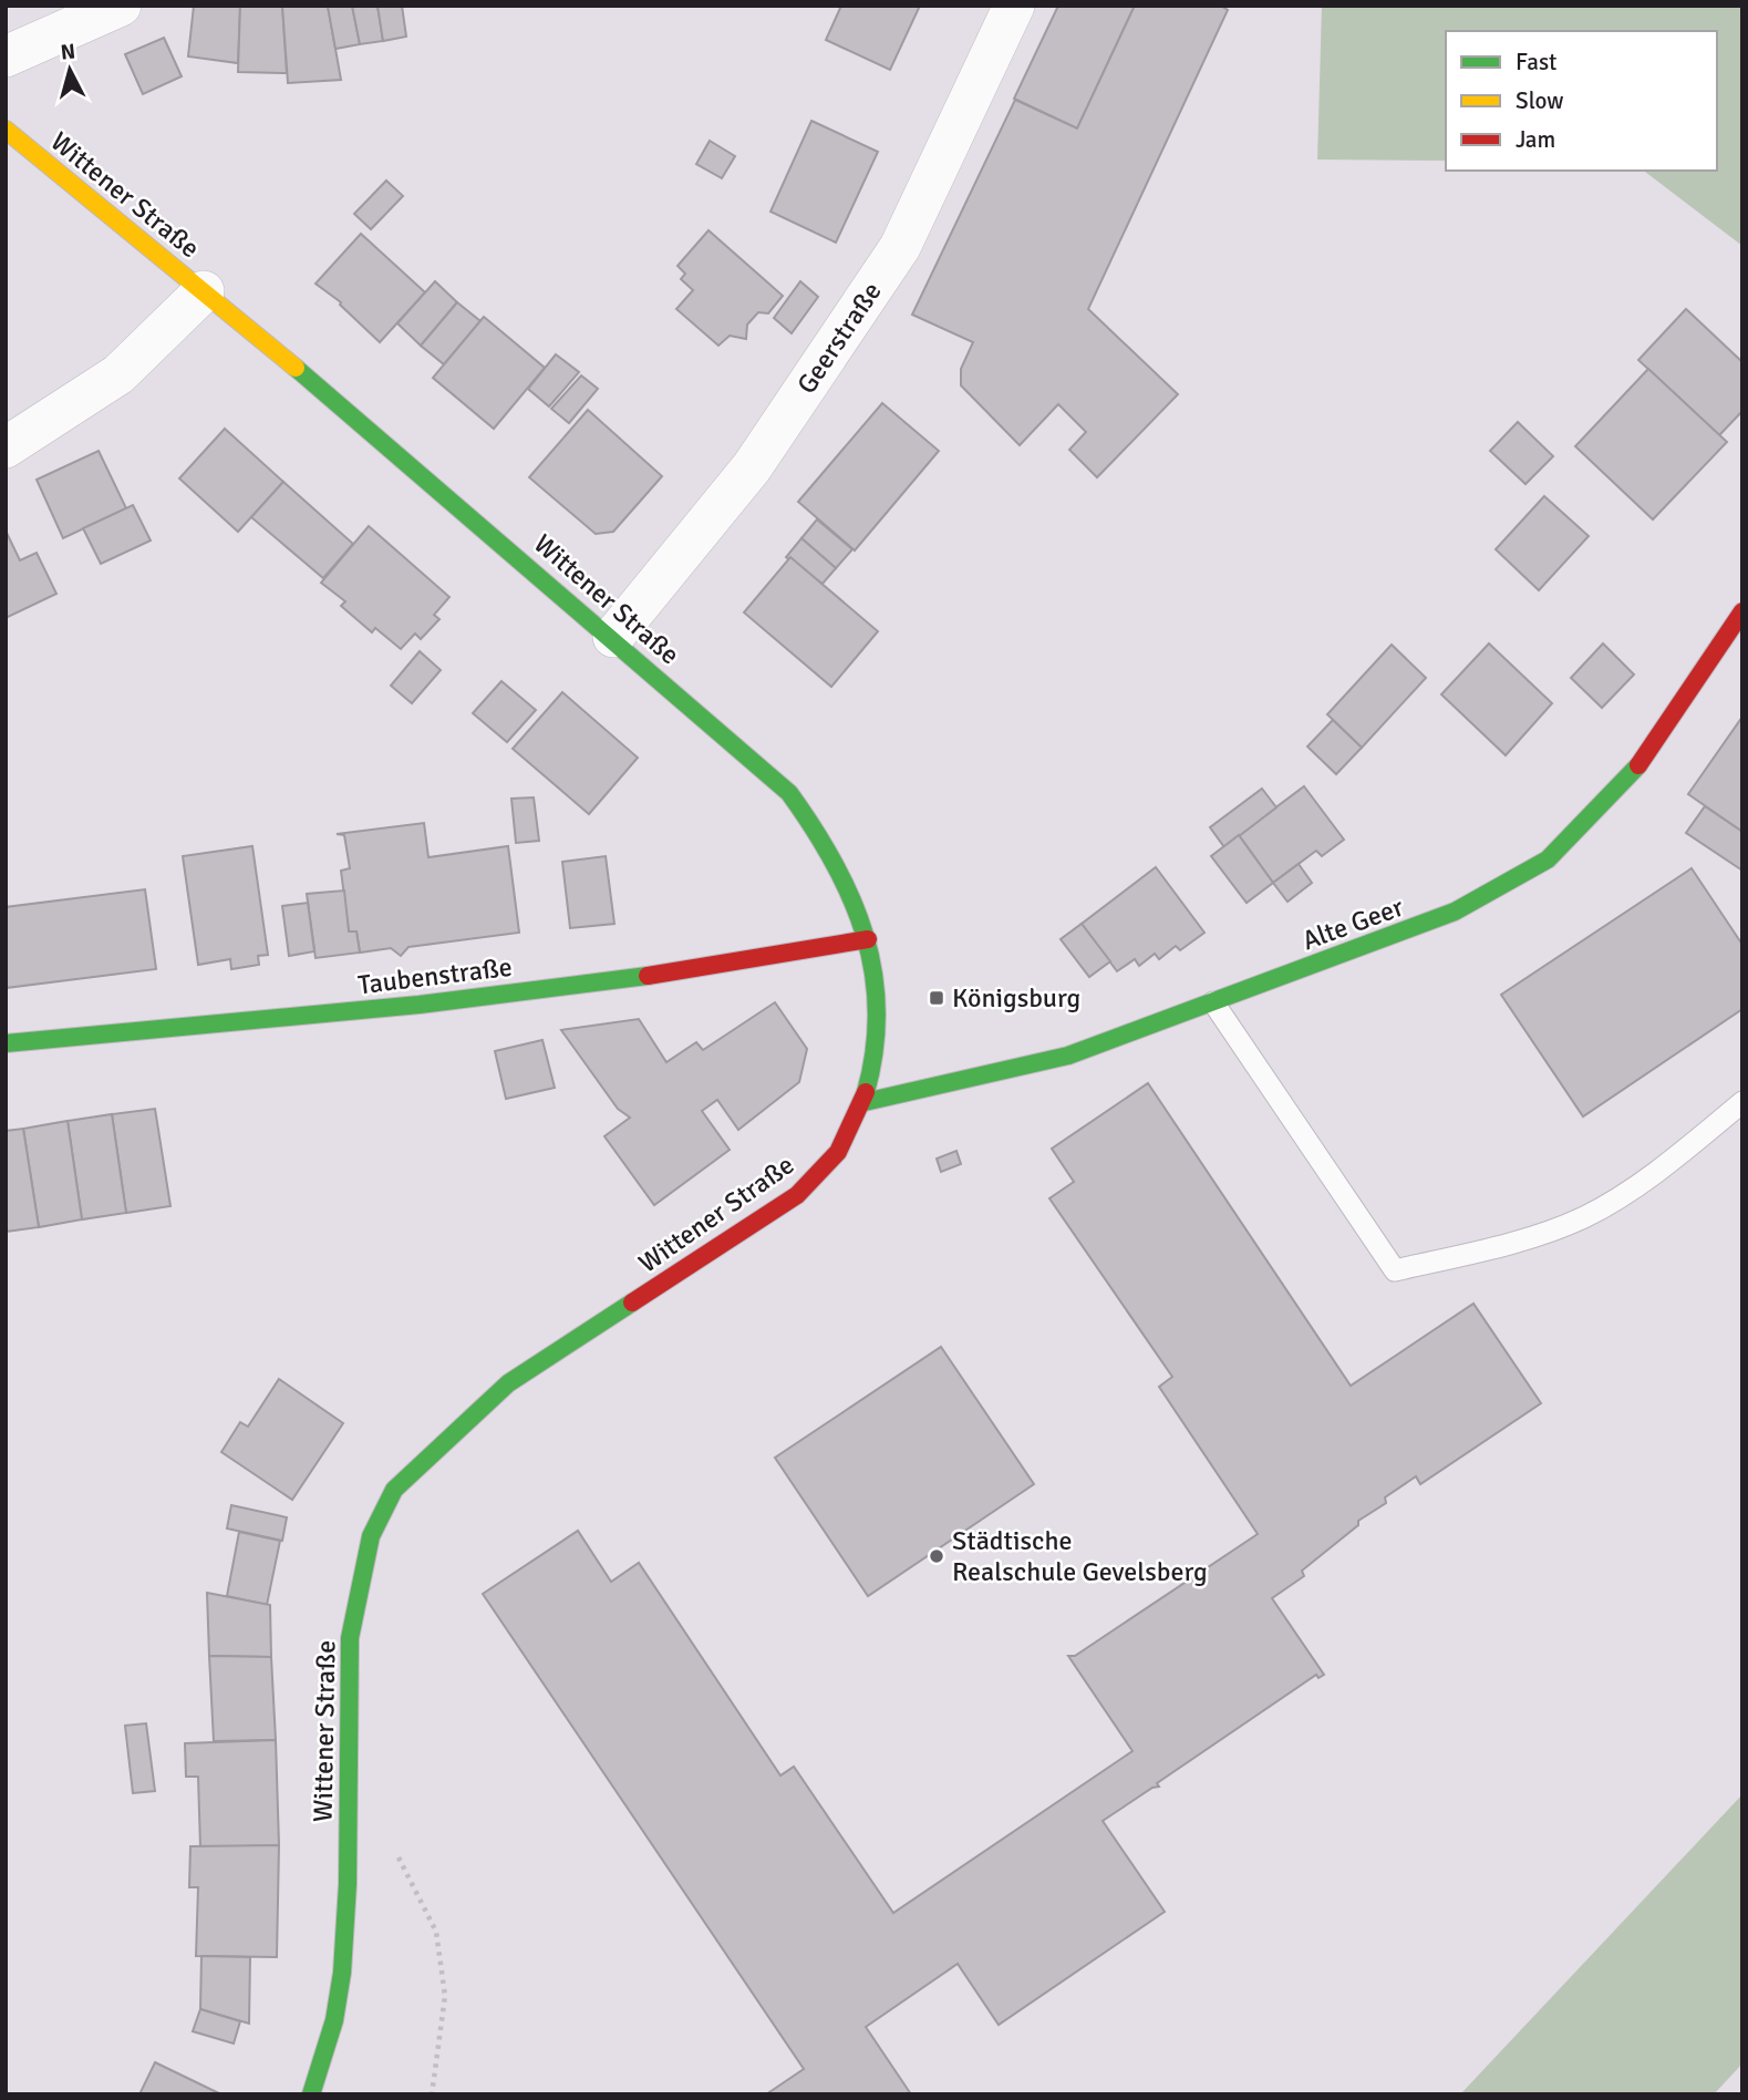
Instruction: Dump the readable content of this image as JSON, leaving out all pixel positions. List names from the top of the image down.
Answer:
{
  "streets": {
    "main road": ["Wittener Straße", "Alte Geer", "Taubenstraße"],
    "street": ["Geerstraße"]
  },
  "crossings": [
    ["Wittener Straße", "Geerstraße"],
    ["Wittener Straße", "Alte Geer"],
    ["Wittener Straße", "Taubenstraße"]
  ],
  "places": {
    "transit": ["Königsburg"],
    "other": ["Städtische Realschule Gevelsberg"]
  },
  "legend": ["Fast", "Slow", "Jam"],
  "north": "top"
}
